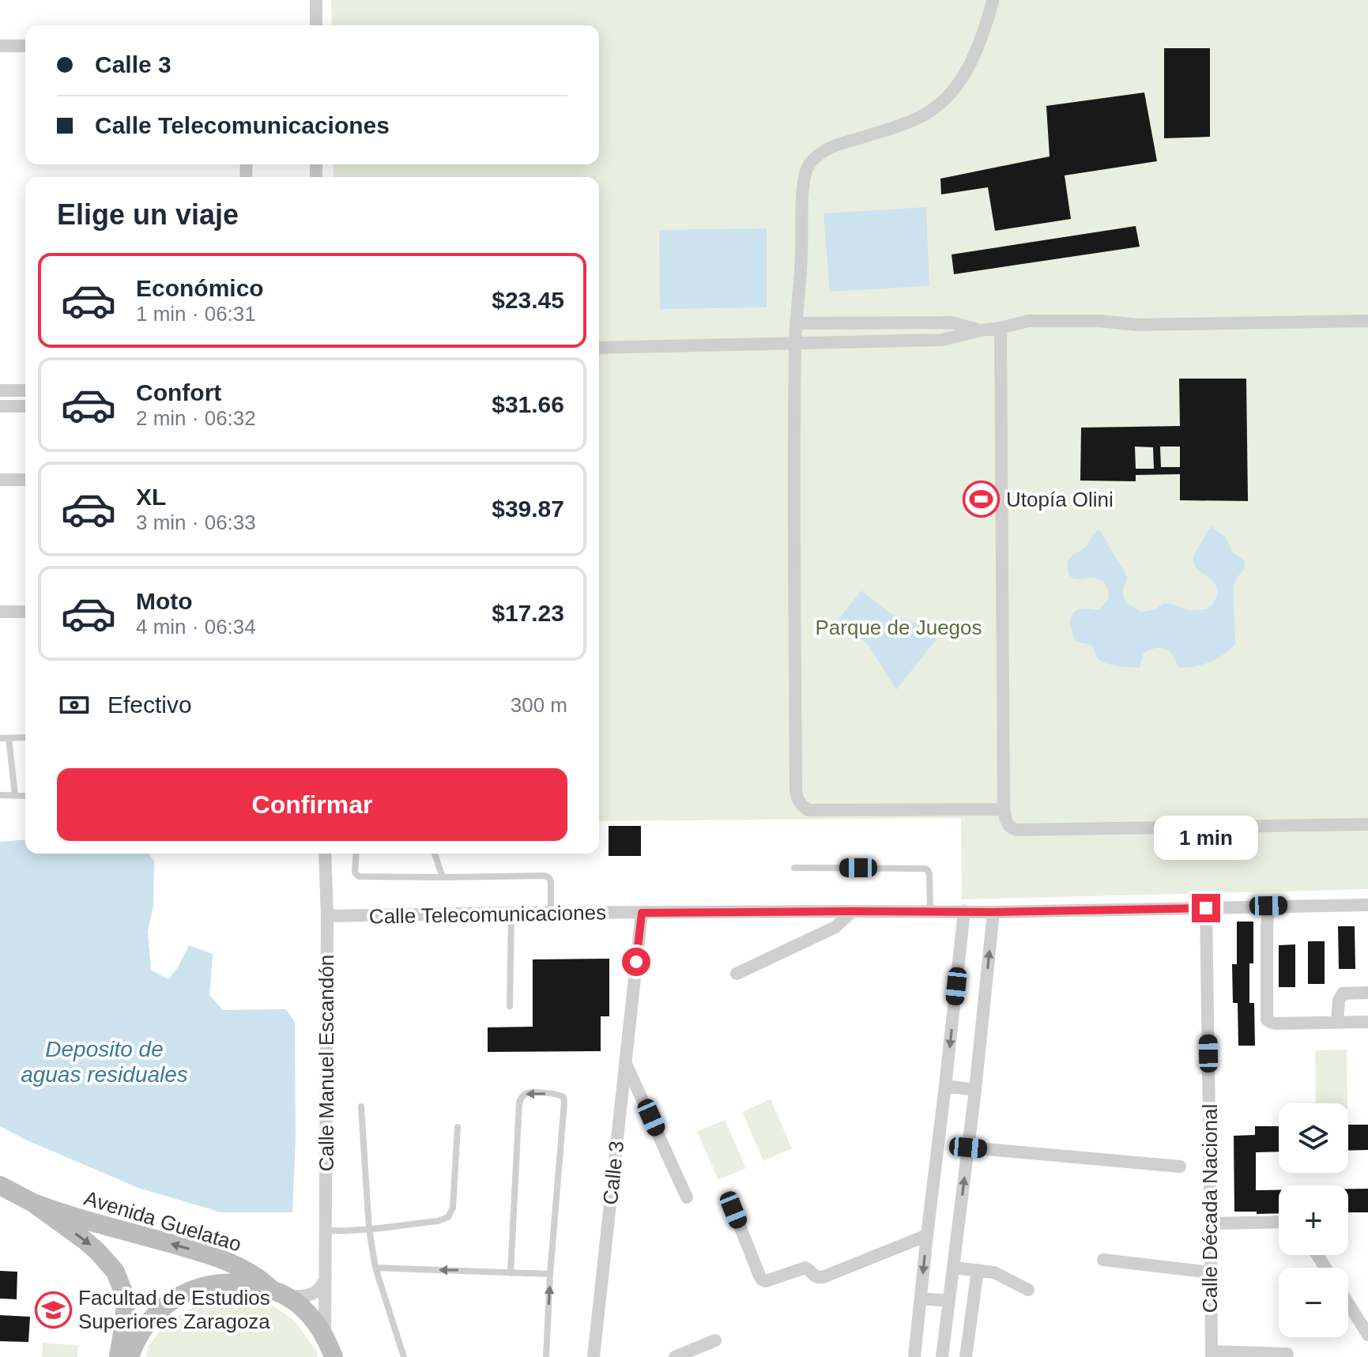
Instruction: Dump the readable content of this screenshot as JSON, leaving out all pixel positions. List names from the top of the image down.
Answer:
{
  "streets": {
    "main road": ["Avenida Guelatao"],
    "street": [
      "Calle Telecomunicaciones",
      "Calle Manuel Escandón",
      "Calle 3",
      "Calle Década Nacional"
    ]
  },
  "crossings": [
    ["Calle Telecomunicaciones", "Calle Manuel Escandón"],
    ["Calle Telecomunicaciones", "Calle 3"],
    ["Calle Telecomunicaciones", "Calle Década Nacional"],
    ["Calle Manuel Escandón", "Avenida Guelatao"]
  ],
  "water": ["Deposito de aguas residuales"],
  "parks": ["Parque de Juegos"],
  "places": {
    "sports": ["Utopía Olini"],
    "school or university": ["Facultad de Estudios Superiores Zaragoza"]
  },
  "page": {
    "banner": ["Calle 3", "Calle Telecomunicaciones"],
    "heading": "Elige un viaje",
    "list": [
      {
        "name": "Económico",
        "note": "1 min · 06:31",
        "value": "$23.45"
      },
      {
        "name": "Confort",
        "note": "2 min · 06:32",
        "value": "$31.66"
      },
      {
        "name": "XL",
        "note": "3 min · 06:33",
        "value": "$39.87"
      },
      {
        "name": "Moto",
        "note": "4 min · 06:34",
        "value": "$17.23"
      }
    ],
    "pay": ["Efectivo", "300 m"],
    "buttons": "Confirmar",
    "bubble": "1 min",
    "map_buttons": ["+", "−"]
  }
}
